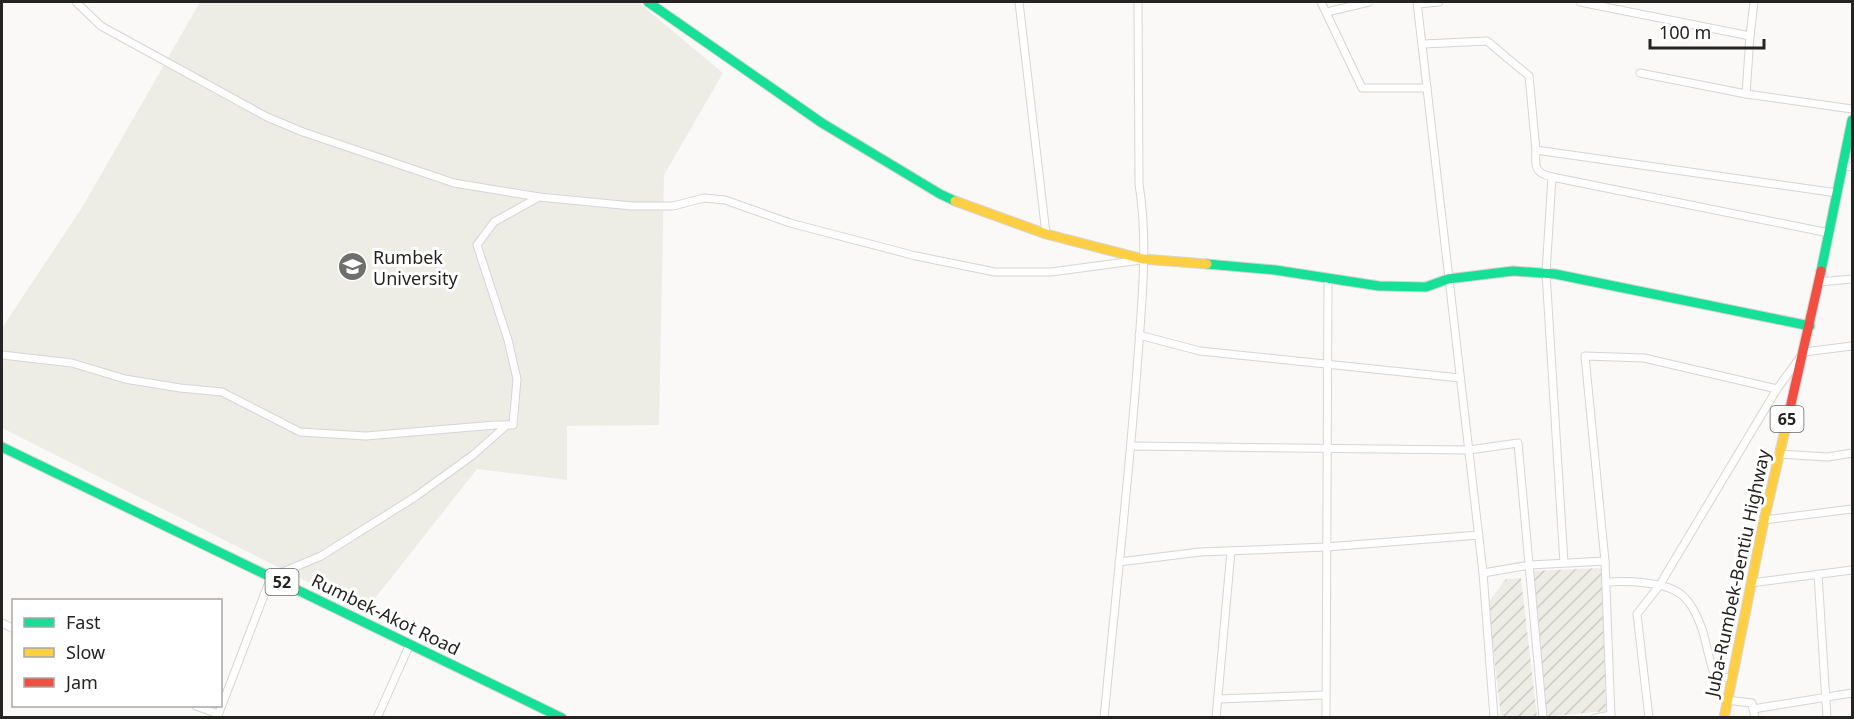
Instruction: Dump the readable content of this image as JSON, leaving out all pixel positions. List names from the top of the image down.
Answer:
{
  "streets": {
    "main road": [
      "65",
      "Juba-Rumbek-Bentiu Highway",
      "52",
      "Rumbek-Akot Road"
    ]
  },
  "places": {
    "school or university": ["Rumbek University"]
  },
  "legend": ["Fast", "Slow", "Jam"],
  "scale_bar": "100 m"
}
